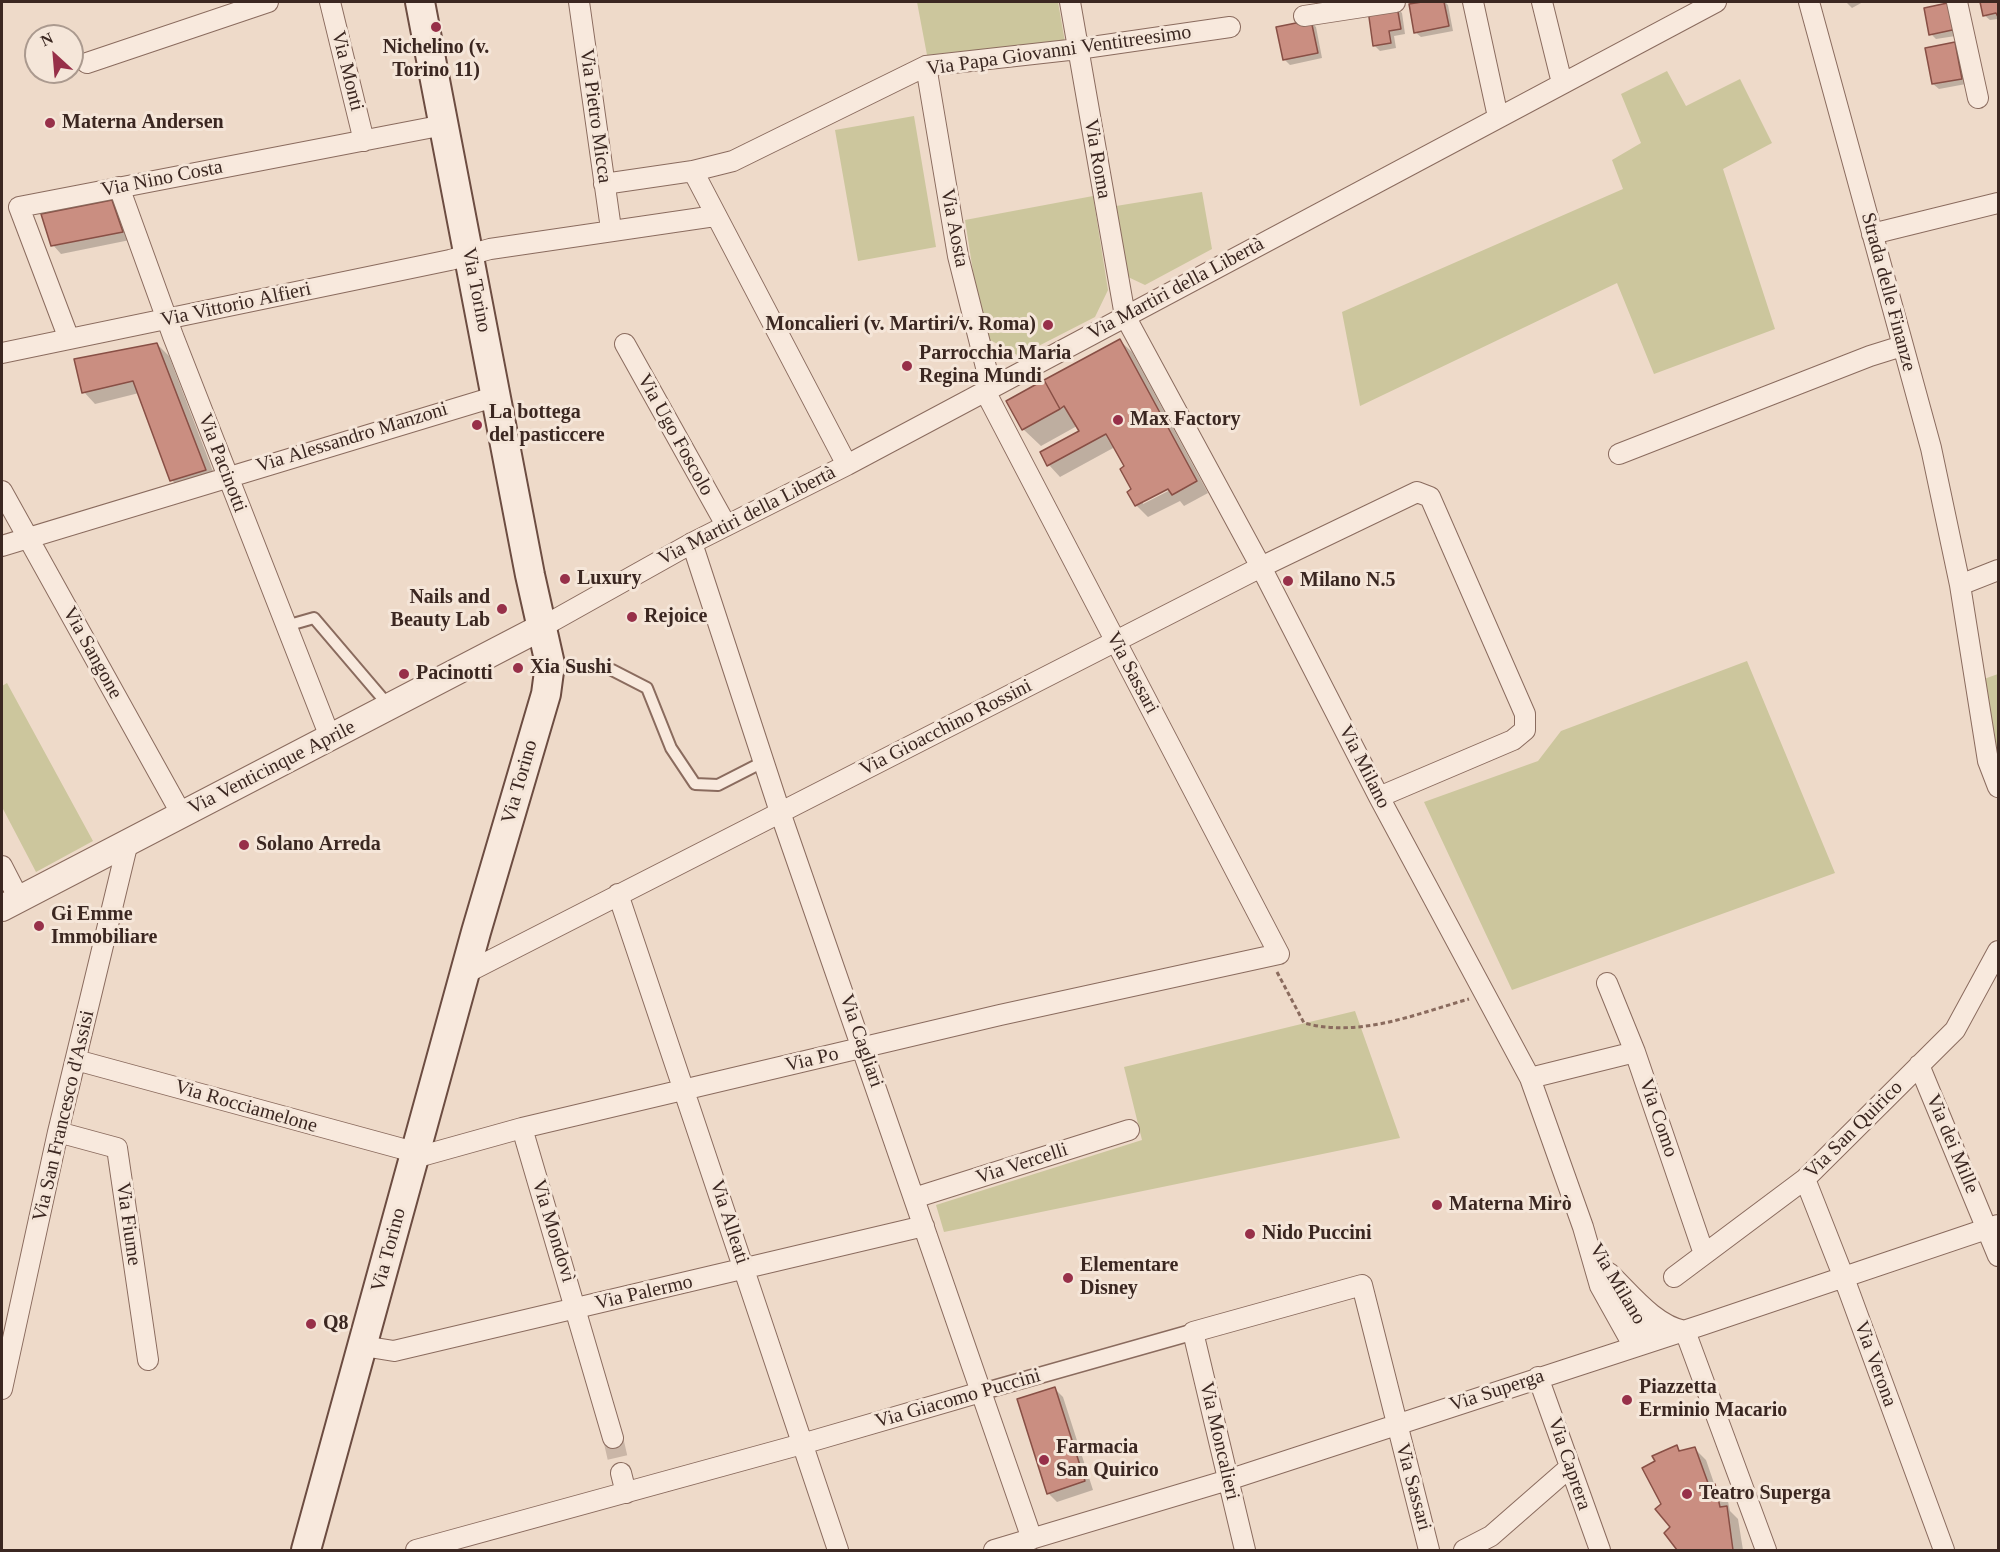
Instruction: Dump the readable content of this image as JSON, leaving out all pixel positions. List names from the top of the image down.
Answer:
{
  "streets": {
    "main road": ["Via Torino"],
    "street": [
      "Via Papa Giovanni Ventitreesimo",
      "Via Monti",
      "Via Pietro Micca",
      "Via Roma",
      "Via Nino Costa",
      "Via Aosta",
      "Via Martiri della Libertà",
      "Strada delle Finanze",
      "Via Vittorio Alfieri",
      "Via Ugo Foscolo",
      "Via Alessandro Manzoni",
      "Via Pacinotti",
      "Via Sangone",
      "Via Sassari",
      "Via Gioacchino Rossini",
      "Via Milano",
      "Via Venticinque Aprile",
      "Via Cagliari",
      "Via Po",
      "Via Rocciamelone",
      "Via San Francesco d'Assisi",
      "Via Como",
      "Via San Quirico",
      "Via dei Mille",
      "Via Vercelli",
      "Via Alleati",
      "Via Fiume",
      "Via Mondovì",
      "Via Palermo",
      "Via Verona",
      "Via Superga",
      "Via Giacomo Puccini",
      "Via Moncalieri",
      "Via Caprera"
    ]
  },
  "crossings": [
    ["Via Papa Giovanni Ventitreesimo", "Via Pietro Micca"],
    ["Via Papa Giovanni Ventitreesimo", "Via Roma"],
    ["Via Papa Giovanni Ventitreesimo", "Via Aosta"],
    ["Via Monti", "Via Nino Costa"],
    ["Via Roma", "Via Martiri della Libertà"],
    ["Via Roma", "Via Milano"],
    ["Via Nino Costa", "Via Torino"],
    ["Via Nino Costa", "Via Vittorio Alfieri"],
    ["Via Nino Costa", "Via Pacinotti"],
    ["Via Aosta", "Via Martiri della Libertà"],
    ["Via Aosta", "Via Sassari"],
    ["Via Martiri della Libertà", "Via Torino"],
    ["Via Martiri della Libertà", "Via Ugo Foscolo"],
    ["Via Martiri della Libertà", "Via Sassari"],
    ["Via Martiri della Libertà", "Via Milano"],
    ["Via Martiri della Libertà", "Via Venticinque Aprile"],
    ["Via Martiri della Libertà", "Via Cagliari"],
    ["Via Torino", "Via Vittorio Alfieri"],
    ["Via Torino", "Via Alessandro Manzoni"],
    ["Via Torino", "Via Gioacchino Rossini"],
    ["Via Torino", "Via Venticinque Aprile"],
    ["Via Torino", "Via Po"],
    ["Via Torino", "Via Rocciamelone"],
    ["Via Torino", "Via Palermo"],
    ["Via Vittorio Alfieri", "Via Pacinotti"],
    ["Via Alessandro Manzoni", "Via Pacinotti"],
    ["Via Alessandro Manzoni", "Via Sangone"],
    ["Via Pacinotti", "Via Venticinque Aprile"],
    ["Via Sangone", "Via Venticinque Aprile"],
    ["Via Sassari", "Via Gioacchino Rossini"],
    ["Via Sassari", "Via Po"],
    ["Via Sassari", "Via Superga"],
    ["Via Sassari", "Via Giacomo Puccini"],
    ["Via Gioacchino Rossini", "Via Milano"],
    ["Via Gioacchino Rossini", "Via Cagliari"],
    ["Via Gioacchino Rossini", "Via Alleati"],
    ["Via Milano", "Via Superga"],
    ["Via Venticinque Aprile", "Via San Francesco d'Assisi"],
    ["Via Cagliari", "Via Po"],
    ["Via Cagliari", "Via Vercelli"],
    ["Via Cagliari", "Via Palermo"],
    ["Via Cagliari", "Via Superga"],
    ["Via Cagliari", "Via Giacomo Puccini"],
    ["Via Po", "Via Rocciamelone"],
    ["Via Po", "Via Alleati"],
    ["Via Po", "Via Mondovì"],
    ["Via Rocciamelone", "Via San Francesco d'Assisi"],
    ["Via San Francesco d'Assisi", "Via Fiume"],
    ["Via Como", "Via San Quirico"],
    ["Via San Quirico", "Via dei Mille"],
    ["Via San Quirico", "Via Verona"],
    ["Via dei Mille", "Via Superga"],
    ["Via Alleati", "Via Palermo"],
    ["Via Alleati", "Via Giacomo Puccini"],
    ["Via Mondovì", "Via Palermo"],
    ["Via Verona", "Via Superga"],
    ["Via Superga", "Via Giacomo Puccini"],
    ["Via Superga", "Via Moncalieri"],
    ["Via Superga", "Via Caprera"],
    ["Via Giacomo Puccini", "Via Moncalieri"]
  ],
  "places": [
    "Nichelino (v. Torino 11)",
    "Materna Andersen",
    "Moncalieri (v. Martiri/v. Roma)",
    "Parrocchia Maria Regina Mundi",
    "Max Factory",
    "La bottega del pasticcere",
    "Luxury",
    "Milano N.5",
    "Nails and Beauty Lab",
    "Rejoice",
    "Xia Sushi",
    "Pacinotti",
    "Solano Arreda",
    "Gi Emme Immobiliare",
    "Materna Mirò",
    "Nido Puccini",
    "Elementare Disney",
    "Q8",
    "Piazzetta Erminio Macario",
    "Farmacia San Quirico",
    "Teatro Superga"
  ],
  "north": "top left"
}
